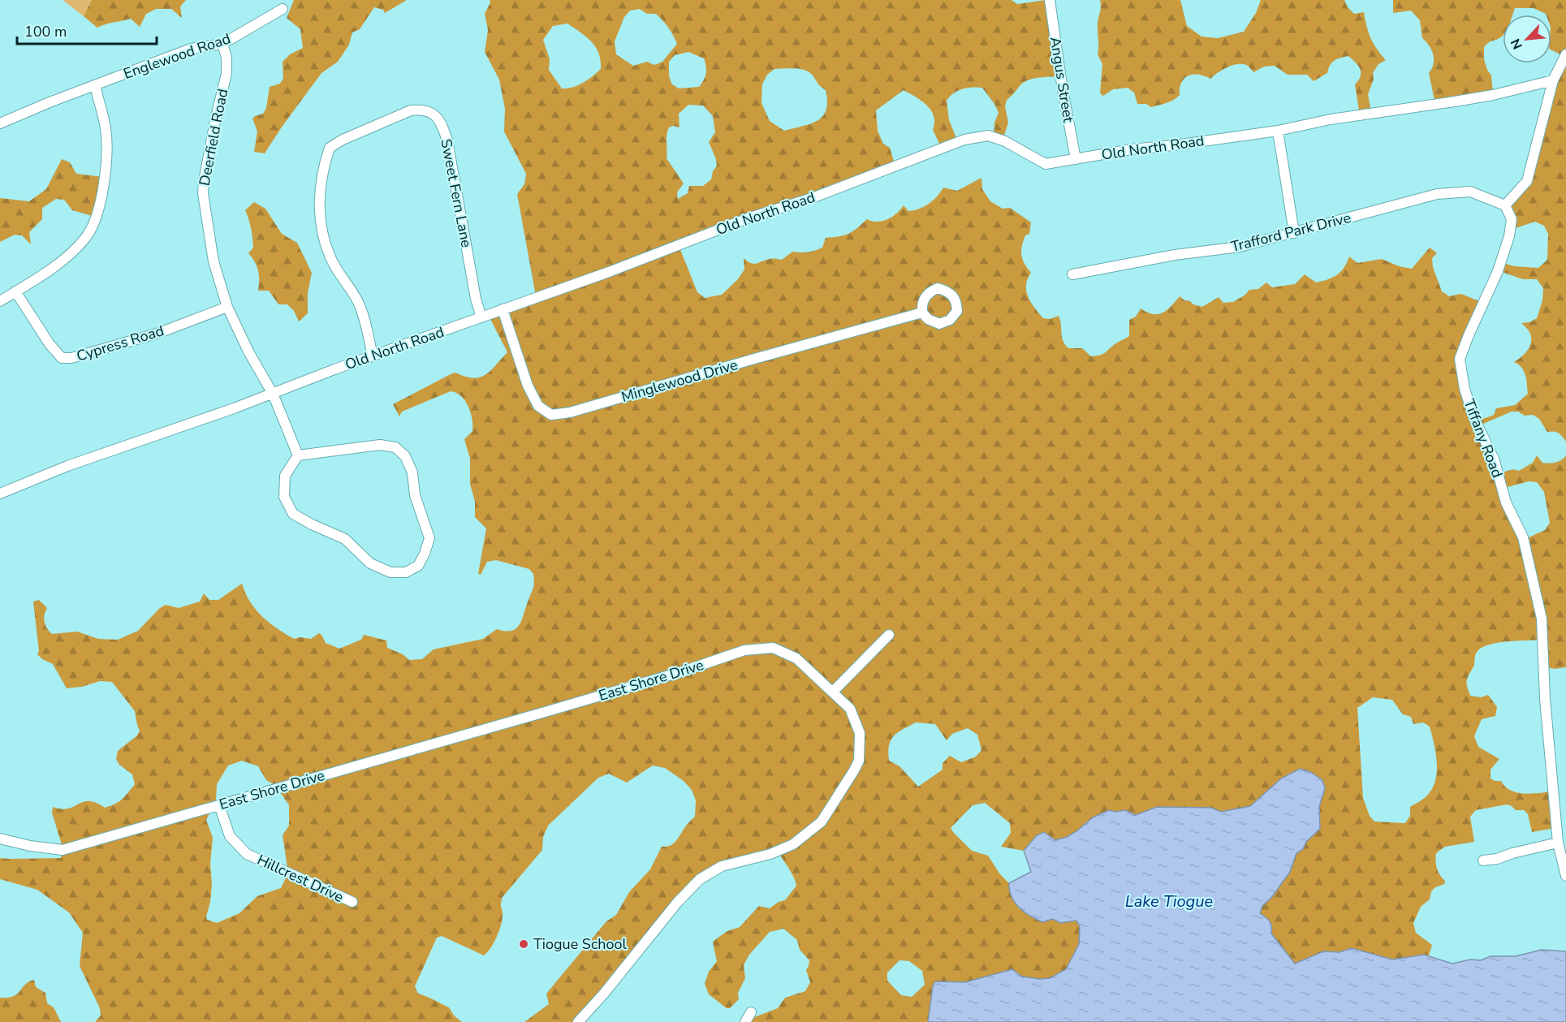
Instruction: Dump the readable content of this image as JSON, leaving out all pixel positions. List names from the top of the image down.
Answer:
{
  "streets": {
    "street": [
      "Englewood Road",
      "Angus Street",
      "Deerfield Road",
      "Old North Road",
      "Sweet Fern Lane",
      "Trafford Park Drive",
      "Cypress Road",
      "Minglewood Drive",
      "Tiffany Road",
      "East Shore Drive",
      "Hillcrest Drive"
    ]
  },
  "crossings": [
    ["Englewood Road", "Deerfield Road"],
    ["Angus Street", "Old North Road"],
    ["Deerfield Road", "Old North Road"],
    ["Deerfield Road", "Cypress Road"],
    ["Old North Road", "Sweet Fern Lane"],
    ["Old North Road", "Minglewood Drive"],
    ["Trafford Park Drive", "Tiffany Road"],
    ["East Shore Drive", "Hillcrest Drive"]
  ],
  "water": ["Lake Tiogue"],
  "places": ["Tiogue School"],
  "scale_bar": "100 m",
  "north": "bottom left"
}
